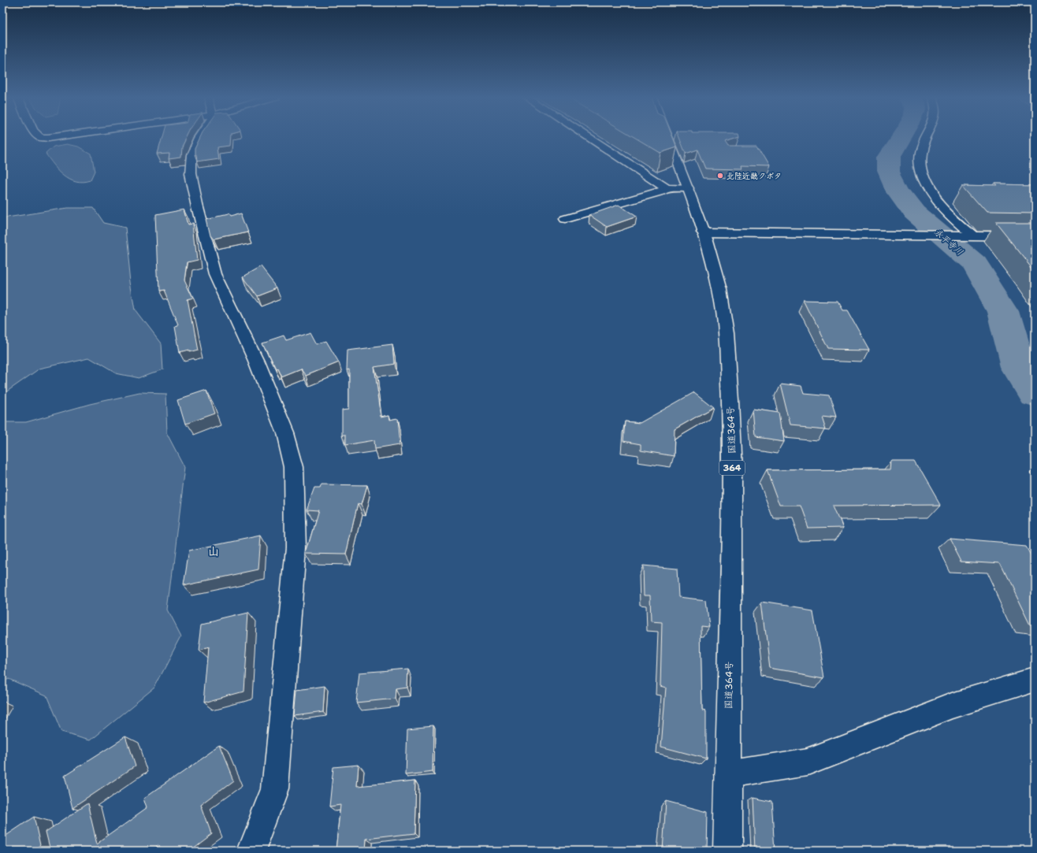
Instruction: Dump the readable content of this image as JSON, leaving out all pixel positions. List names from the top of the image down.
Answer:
{
  "streets": {
    "main road": ["国道364号", "364"]
  },
  "districts": ["山"],
  "water": ["永平寺川"],
  "places": ["北陸近畿クボタ"]
}
